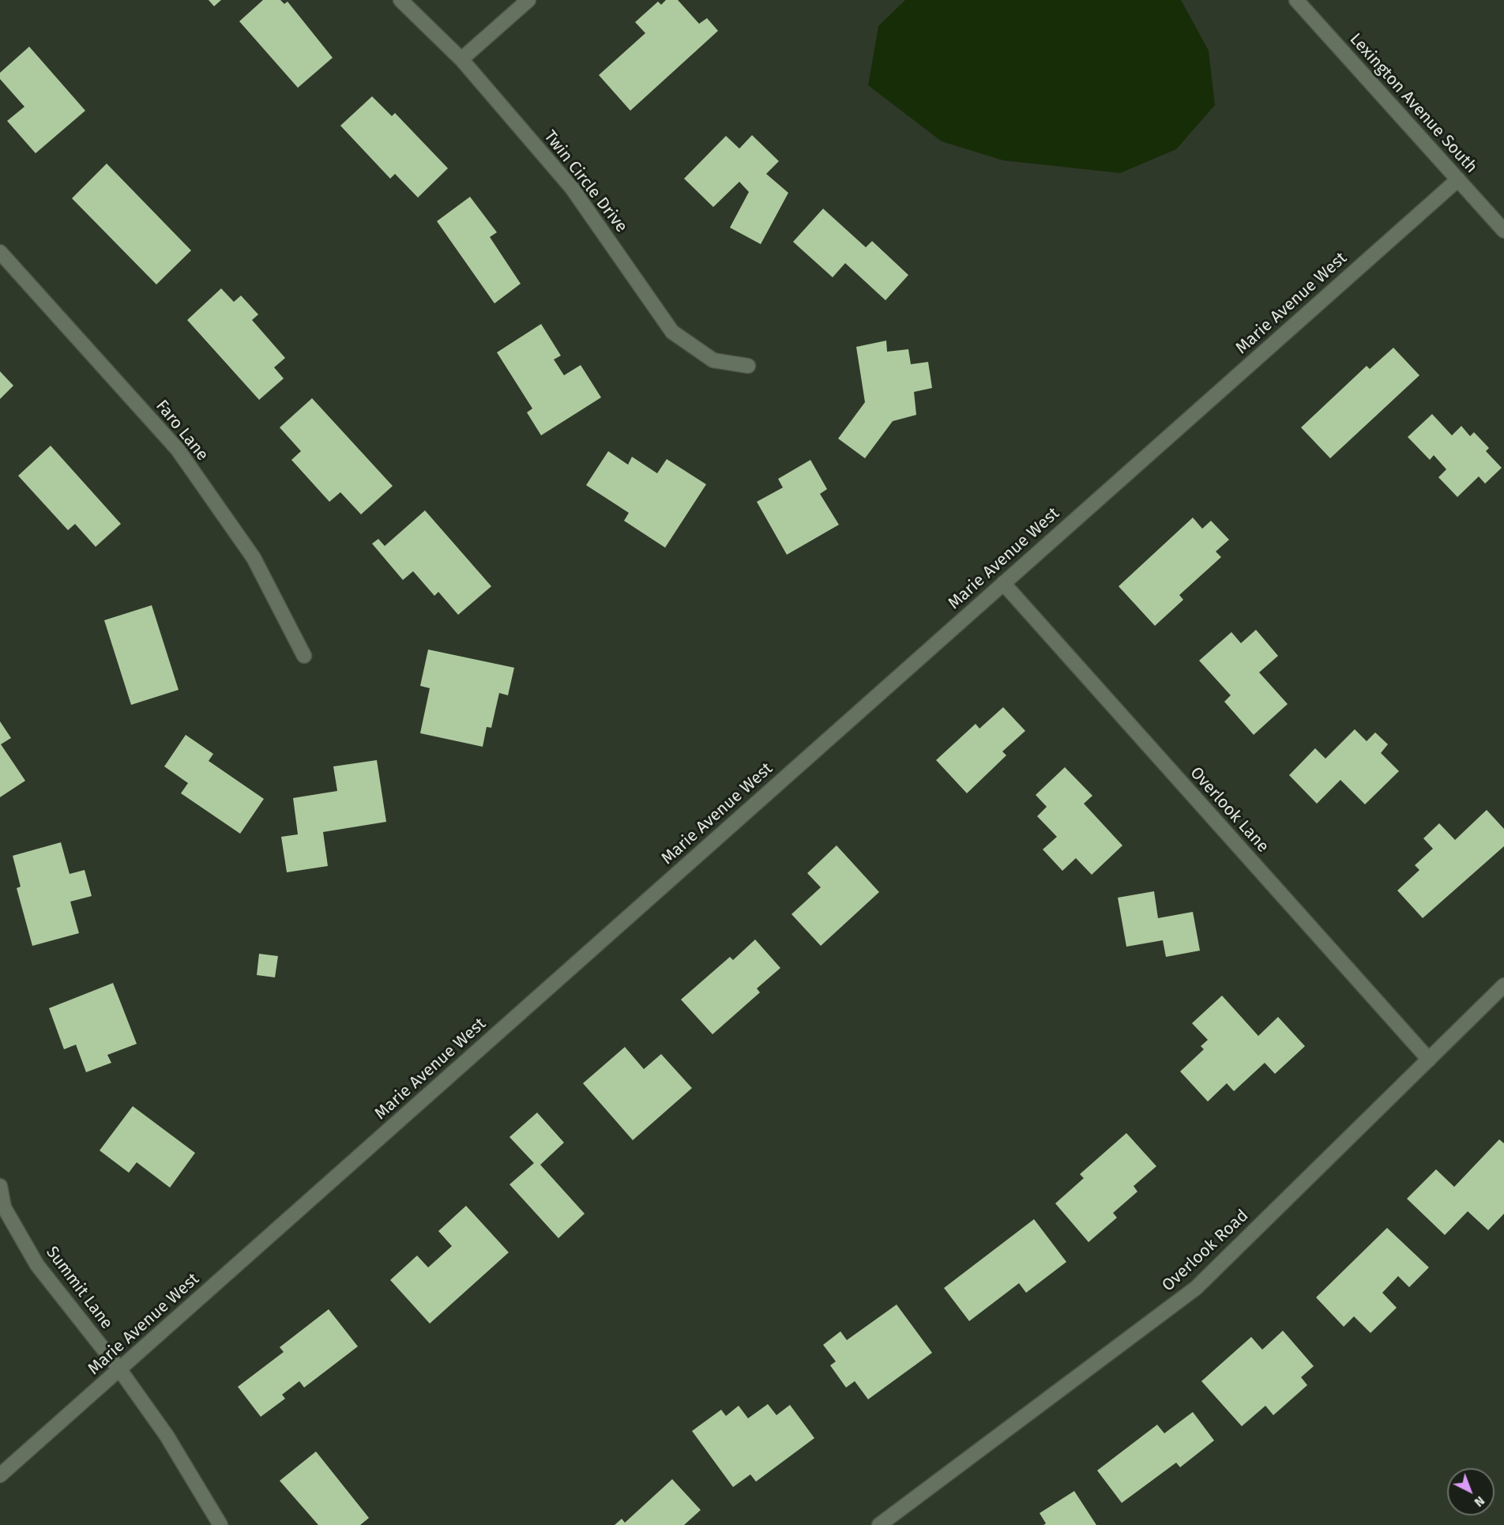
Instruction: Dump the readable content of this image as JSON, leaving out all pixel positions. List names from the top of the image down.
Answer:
{
  "streets": {
    "street": [
      "Lexington Avenue South",
      "Twin Circle Drive",
      "Marie Avenue West",
      "Faro Lane",
      "Overlook Lane",
      "Overlook Road",
      "Summit Lane"
    ]
  },
  "crossings": [
    ["Lexington Avenue South", "Marie Avenue West"],
    ["Marie Avenue West", "Overlook Lane"],
    ["Marie Avenue West", "Summit Lane"],
    ["Overlook Lane", "Overlook Road"]
  ],
  "north": "bottom right"
}
